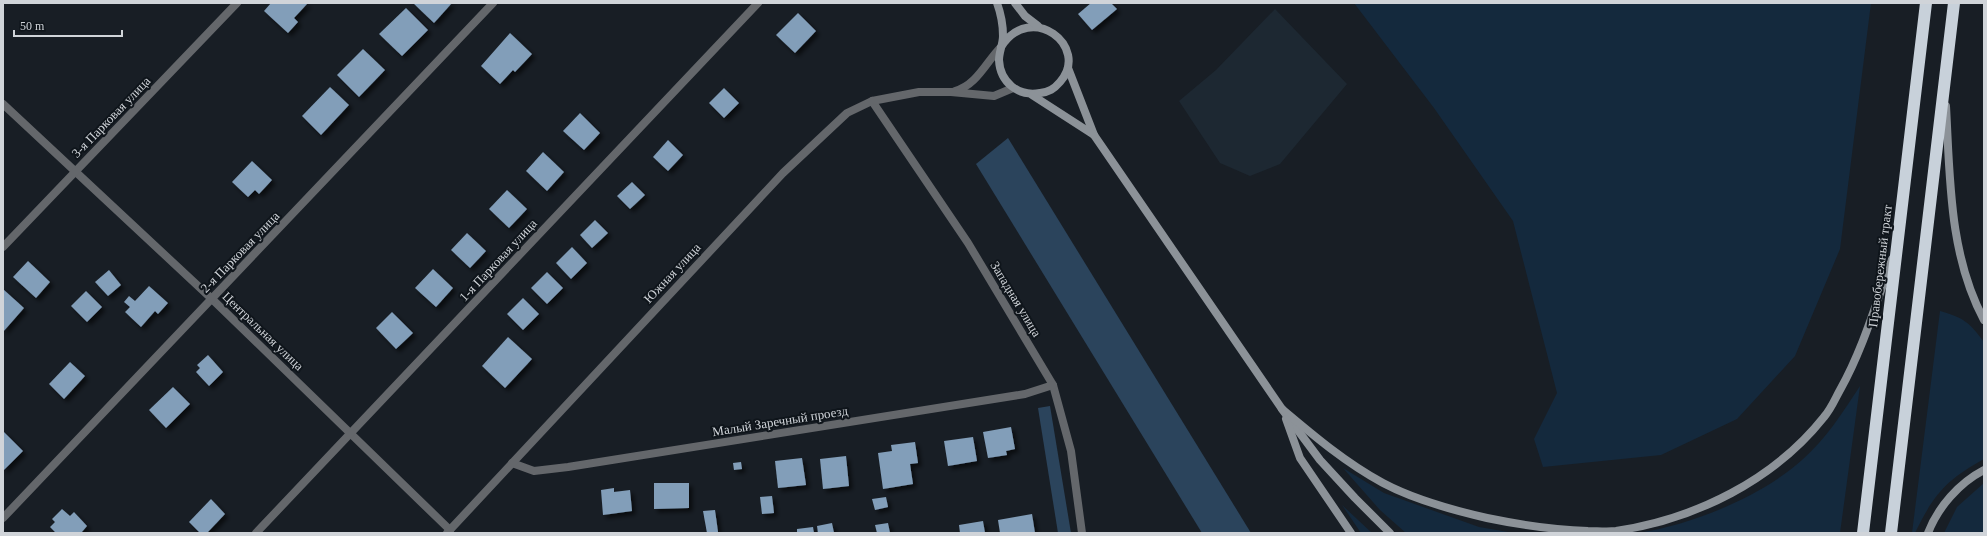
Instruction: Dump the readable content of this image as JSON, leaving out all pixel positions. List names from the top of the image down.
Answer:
{
  "streets": {
    "highway": ["Правобережный тракт"],
    "street": [
      "3-я Парковая улица",
      "2-я Парковая улица",
      "1-я Парковая улица",
      "Южная улица",
      "Западная улица",
      "Центральная улица",
      "Малый Заречный проезд"
    ]
  },
  "crossings": [
    ["3-я Парковая улица", "Центральная улица"],
    ["2-я Парковая улица", "Центральная улица"],
    ["1-я Парковая улица", "Центральная улица"],
    ["Южная улица", "Западная улица"],
    ["Южная улица", "Центральная улица"],
    ["Южная улица", "Малый Заречный проезд"],
    ["Западная улица", "Малый Заречный проезд"]
  ],
  "scale_bar": "50 m"
}
